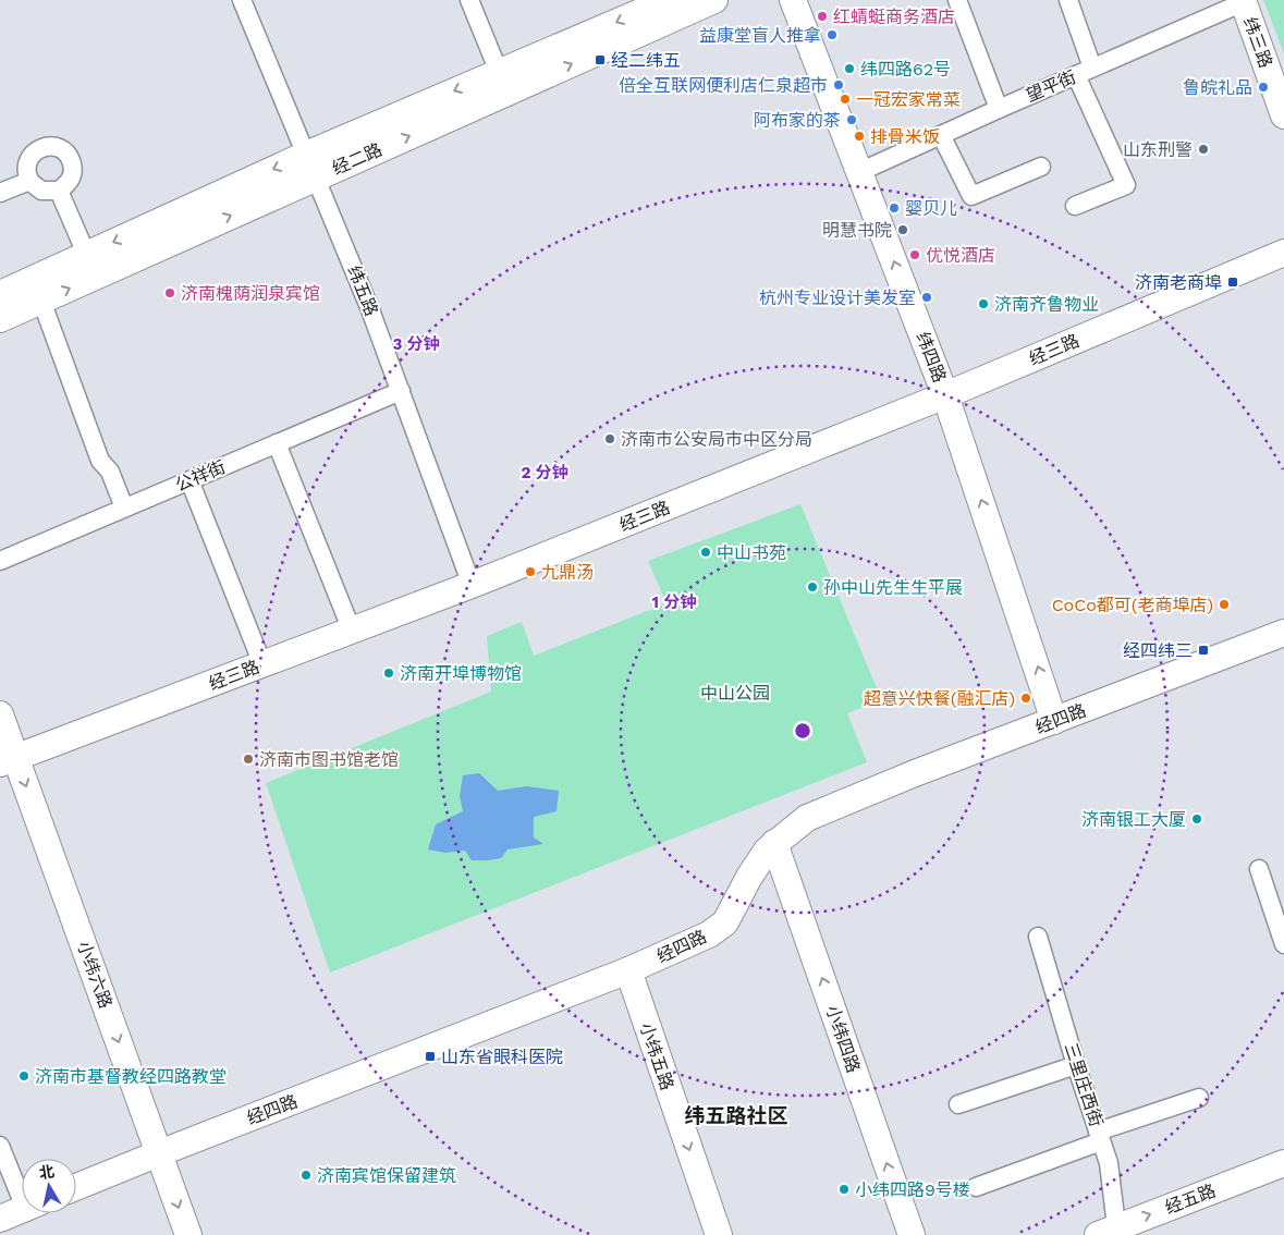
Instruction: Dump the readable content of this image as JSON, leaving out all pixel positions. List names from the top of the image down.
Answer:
{
  "streets": {
    "street": [
      "纬三路",
      "望平街",
      "经二路",
      "纬五路",
      "经三路",
      "纬四路",
      "公祥街",
      "经四路",
      "小纬六路",
      "小纬四路",
      "小纬五路",
      "三里庄西街",
      "经五路"
    ]
  },
  "crossings": [
    ["纬三路", "望平街"],
    ["望平街", "纬四路"],
    ["经二路", "纬五路"],
    ["纬五路", "经三路"],
    ["纬五路", "公祥街"],
    ["经三路", "纬四路"],
    ["经三路", "小纬六路"],
    ["纬四路", "经四路"],
    ["经四路", "小纬六路"],
    ["经四路", "小纬四路"],
    ["经四路", "小纬五路"],
    ["三里庄西街", "经五路"]
  ],
  "one_way": [
    "纬四路",
    "小纬六路",
    "小纬四路",
    "小纬五路"
  ],
  "districts": ["纬五路社区"],
  "parks": ["中山公园"],
  "places": {
    "other": [
      "红蜻蜓商务酒店",
      "益康堂盲人推拿",
      "纬四路62号",
      "倍全互联网便利店仁泉超市",
      "鲁皖礼品",
      "一冠宏家常菜",
      "阿布家的茶",
      "排骨米饭",
      "山东刑警",
      "婴贝儿",
      "明慧书院",
      "优悦酒店",
      "济南槐荫润泉宾馆",
      "杭州专业设计美发室",
      "济南齐鲁物业",
      "济南市公安局市中区分局",
      "中山书苑",
      "九鼎汤",
      "孙中山先生生平展",
      "CoCo都可(老商埠店)",
      "济南开埠博物馆",
      "超意兴快餐(融汇店)",
      "济南市图书馆老馆",
      "济南银工大厦",
      "济南市基督教经四路教堂",
      "济南宾馆保留建筑",
      "小纬四路9号楼"
    ],
    "transit": [
      "经二纬五",
      "济南老商埠",
      "经四纬三",
      "山东省眼科医院"
    ]
  },
  "north": "top",
  "rings": ["3 分钟", "2 分钟", "1 分钟"]
}
